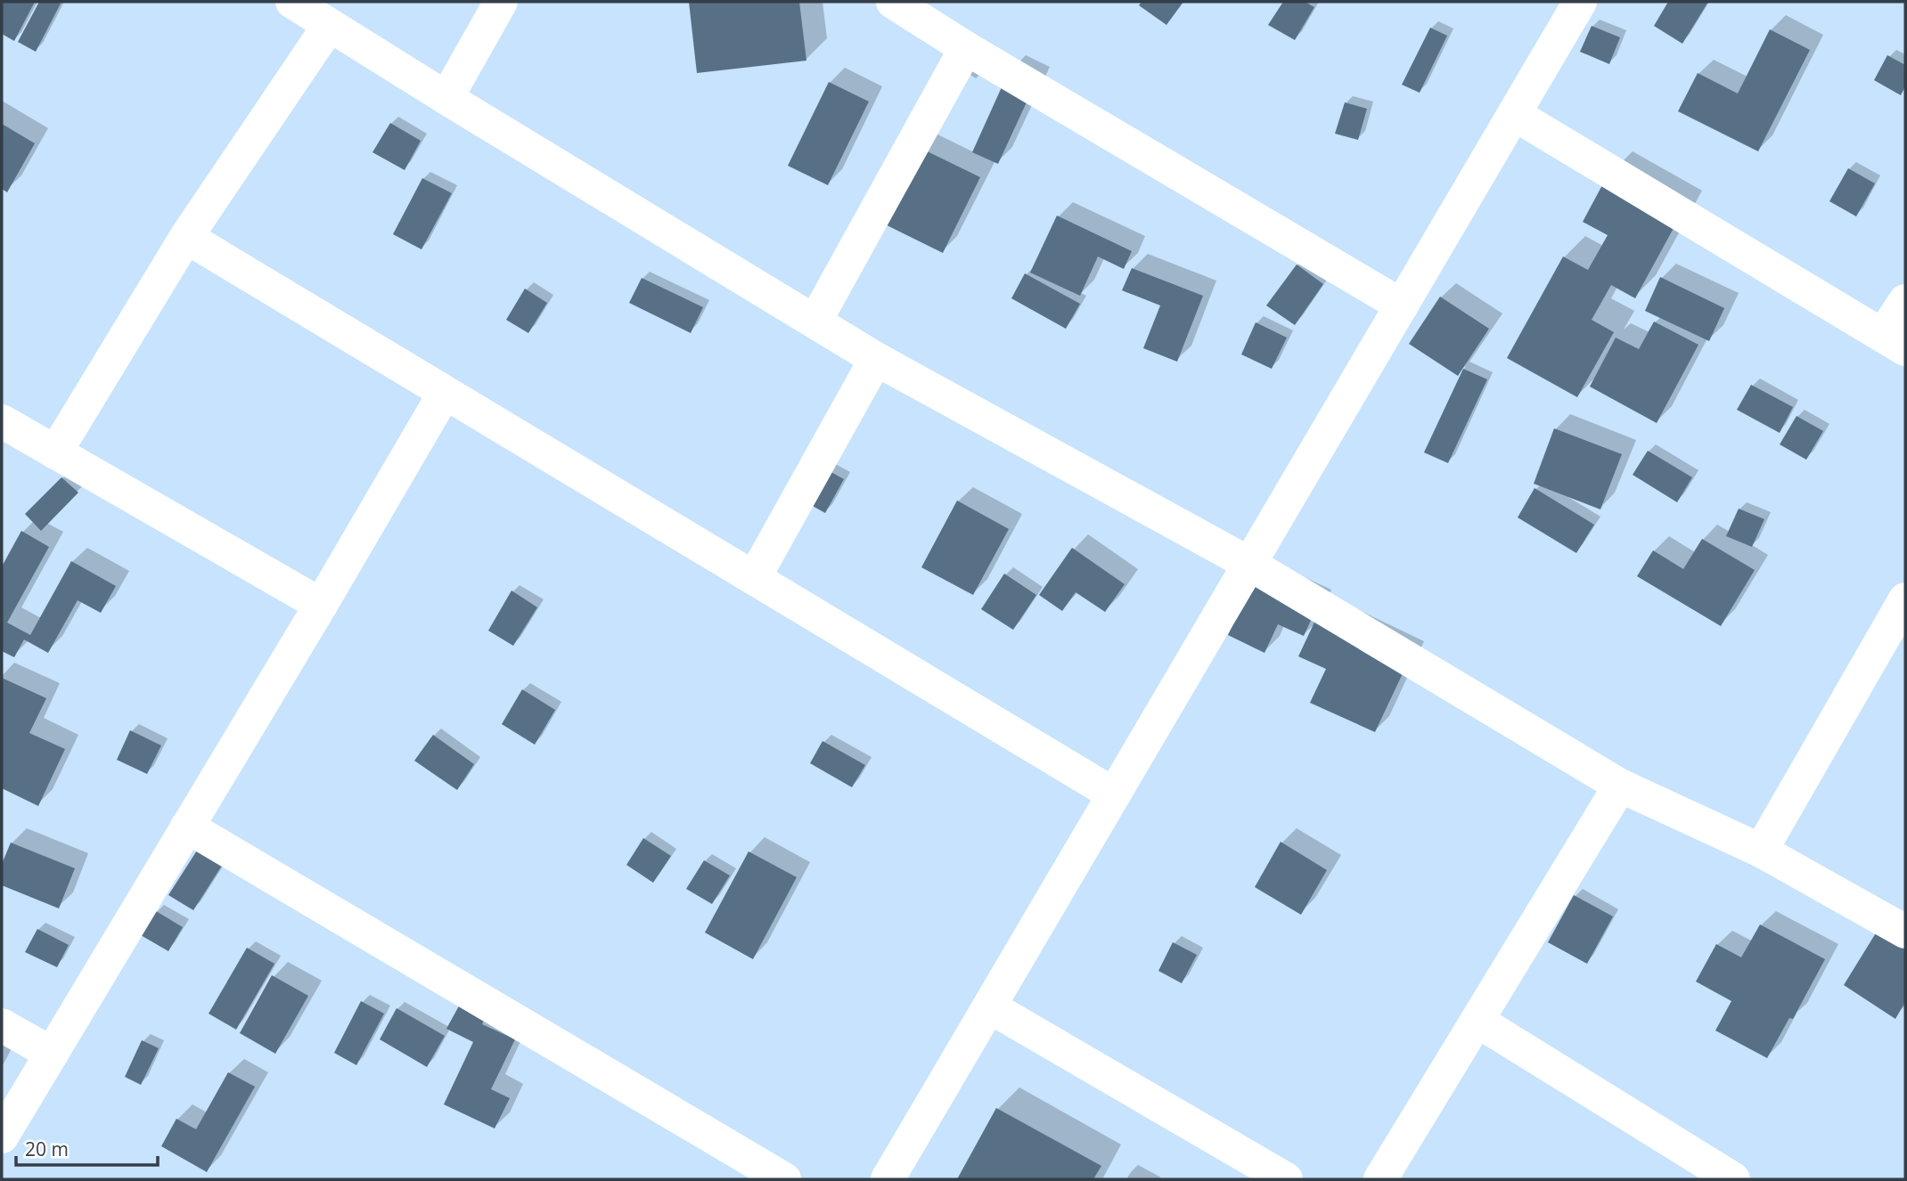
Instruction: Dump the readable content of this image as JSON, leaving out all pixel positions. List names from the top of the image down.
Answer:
{
  "scale_bar": "20 m"
}
